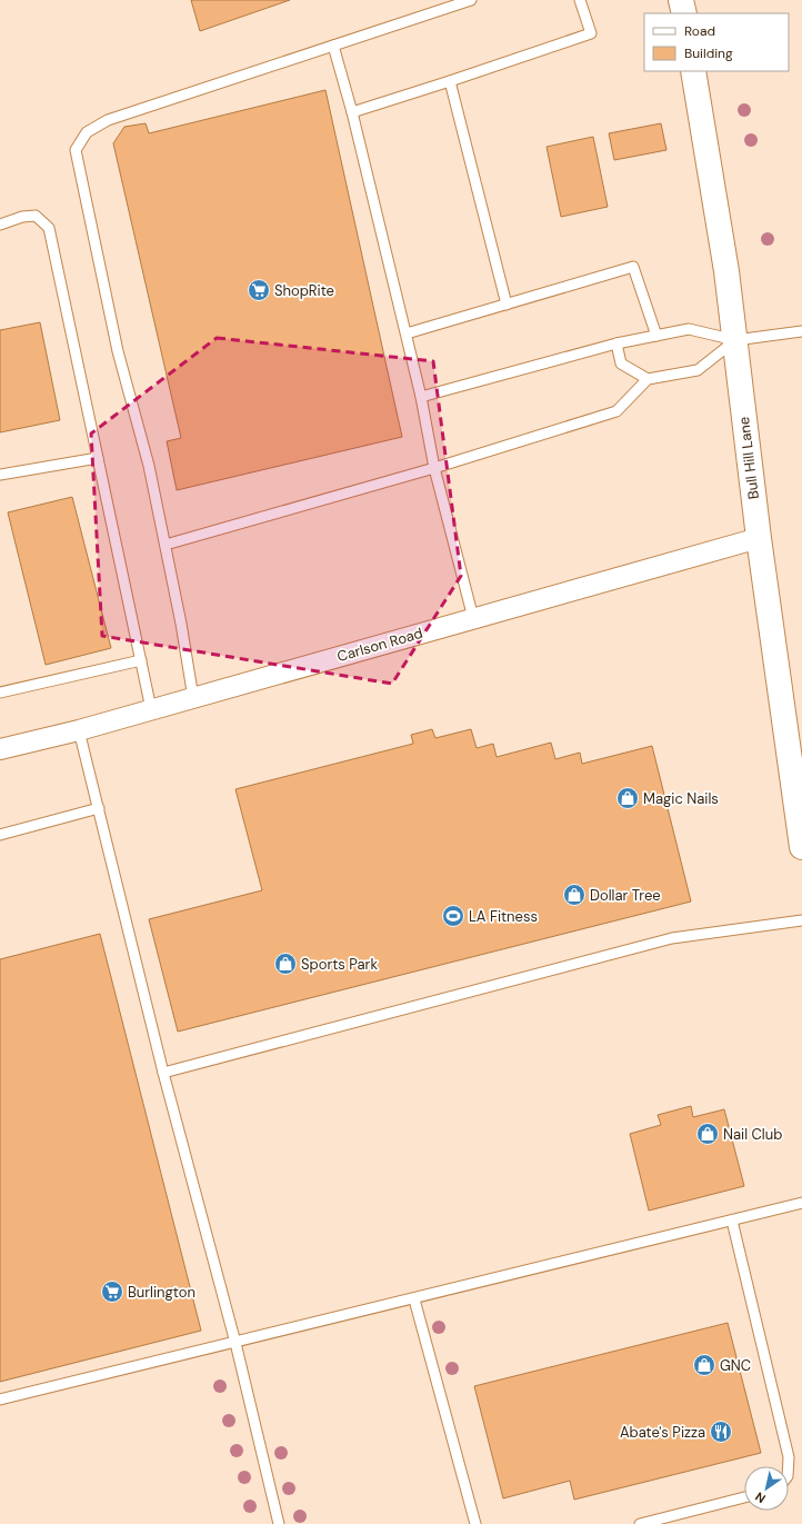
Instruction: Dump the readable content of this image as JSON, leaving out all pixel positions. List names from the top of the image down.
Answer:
{
  "streets": {
    "main road": ["Bull Hill Lane"],
    "street": ["Carlson Road"]
  },
  "crossings": [
    ["Bull Hill Lane", "Carlson Road"]
  ],
  "places": {
    "supermarket": ["ShopRite", "Burlington"],
    "shop": [
      "Magic Nails",
      "Dollar Tree",
      "Sports Park",
      "Nail Club",
      "GNC"
    ],
    "sports": ["LA Fitness"],
    "restaurant": ["Abate's Pizza"]
  },
  "legend": ["Road", "Building"],
  "north": "bottom left"
}
